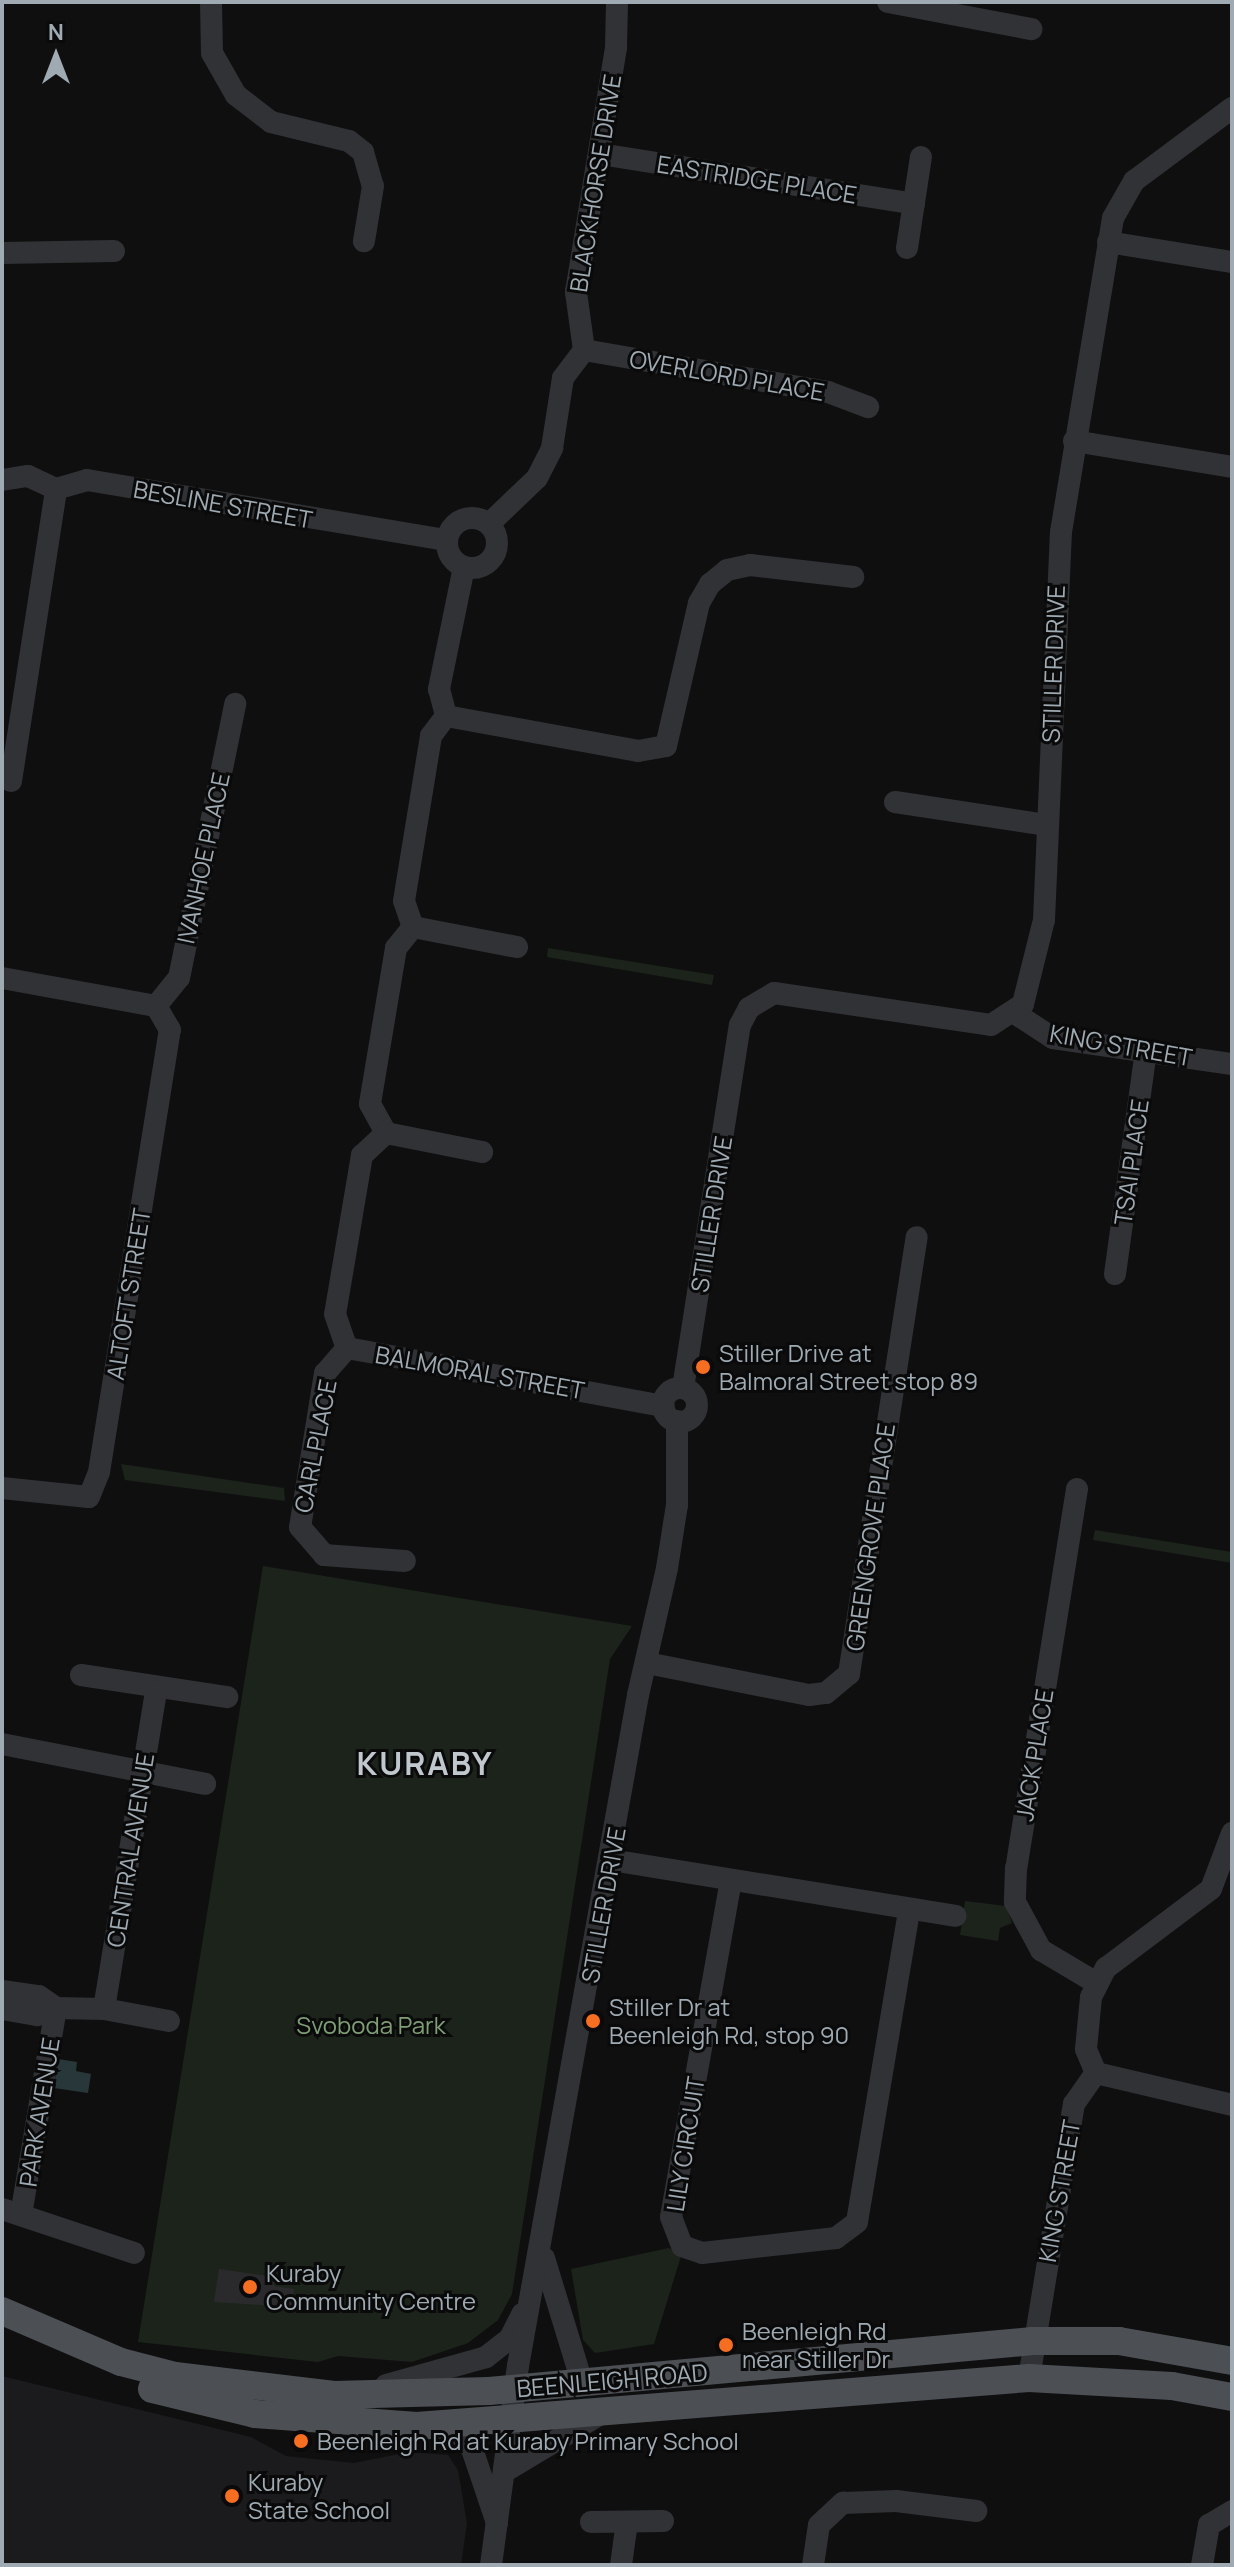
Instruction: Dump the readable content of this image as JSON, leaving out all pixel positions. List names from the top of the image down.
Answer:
{
  "streets": {
    "main road": ["BEENLEIGH ROAD"],
    "street": [
      "EASTRIDGE PLACE",
      "BLACKHORSE DRIVE",
      "OVERLORD PLACE",
      "BESLINE STREET",
      "STILLER DRIVE",
      "IVANHOE PLACE",
      "KING STREET",
      "TSAI PLACE",
      "ALTOFT STREET",
      "BALMORAL STREET",
      "CARL PLACE",
      "GREENGROVE PLACE",
      "JACK PLACE",
      "CENTRAL AVENUE",
      "PARK AVENUE",
      "LILY CIRCUIT"
    ]
  },
  "crossings": [
    ["EASTRIDGE PLACE", "BLACKHORSE DRIVE"],
    ["BLACKHORSE DRIVE", "OVERLORD PLACE"],
    ["STILLER DRIVE", "KING STREET"],
    ["STILLER DRIVE", "BALMORAL STREET"],
    ["STILLER DRIVE", "GREENGROVE PLACE"],
    ["STILLER DRIVE", "BEENLEIGH ROAD"],
    ["IVANHOE PLACE", "ALTOFT STREET"],
    ["KING STREET", "TSAI PLACE"],
    ["KING STREET", "BEENLEIGH ROAD"],
    ["BALMORAL STREET", "CARL PLACE"]
  ],
  "districts": ["KURABY"],
  "parks": ["Svoboda Park"],
  "places": [
    "Stiller Drive at Balmoral Street stop 89",
    "Stiller Dr at Beenleigh Rd, stop 90",
    "Kuraby Community Centre",
    "Beenleigh Rd near Stiller Dr",
    "Beenleigh Rd at Kuraby Primary School",
    "Kuraby State School"
  ],
  "north": "top"
}
